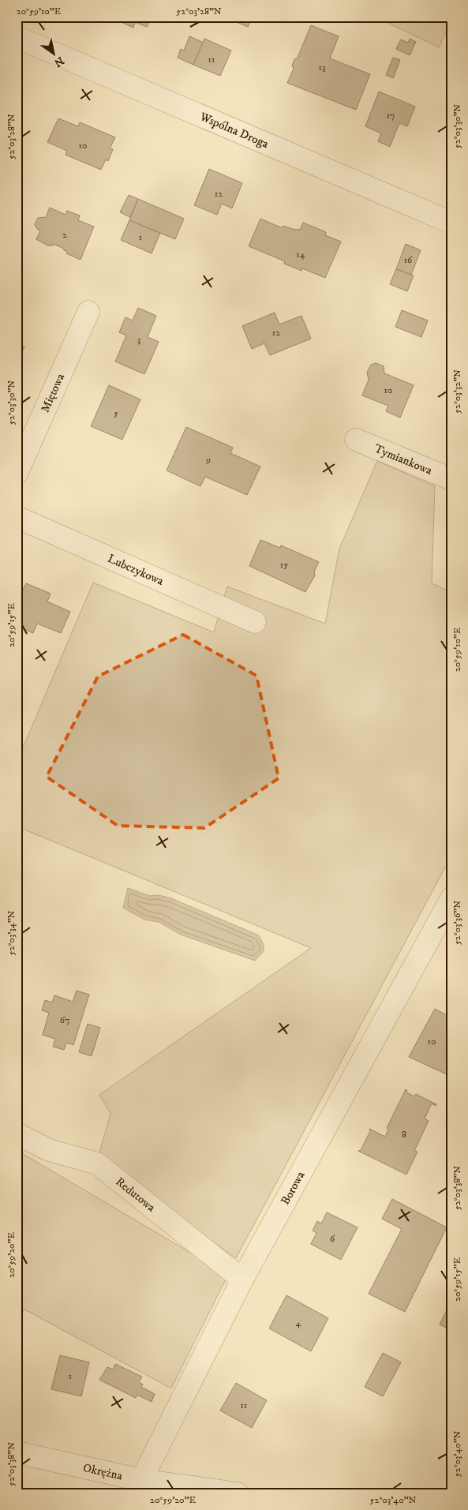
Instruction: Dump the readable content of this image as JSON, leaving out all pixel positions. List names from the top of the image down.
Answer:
{
  "streets": {
    "street": [
      "Wspólna Droga",
      "Miętowa",
      "Tymiankowa",
      "Lubczykowa",
      "Borowa",
      "Redutowa",
      "Okrężna"
    ]
  },
  "crossings": [
    ["Borowa", "Redutowa"],
    ["Borowa", "Okrężna"]
  ],
  "house_numbers": [
    "11",
    "13",
    "17",
    "10",
    "12",
    "2",
    "1",
    "14",
    "16",
    "12",
    "3",
    "10",
    "5",
    "9",
    "15",
    "67",
    "10",
    "8",
    "6",
    "4",
    "1",
    "11"
  ],
  "north": "bottom right",
  "coordinates": [
    "20°59'10\"E",
    "52°03'28\"N",
    "52°03'30\"N",
    "52°03'32\"N",
    "20°59'15\"E",
    "52°03'36\"N",
    "52°03'34\"N",
    "52°03'38\"N",
    "20°59'20\"E",
    "52°03'40\"N"
  ]
}
